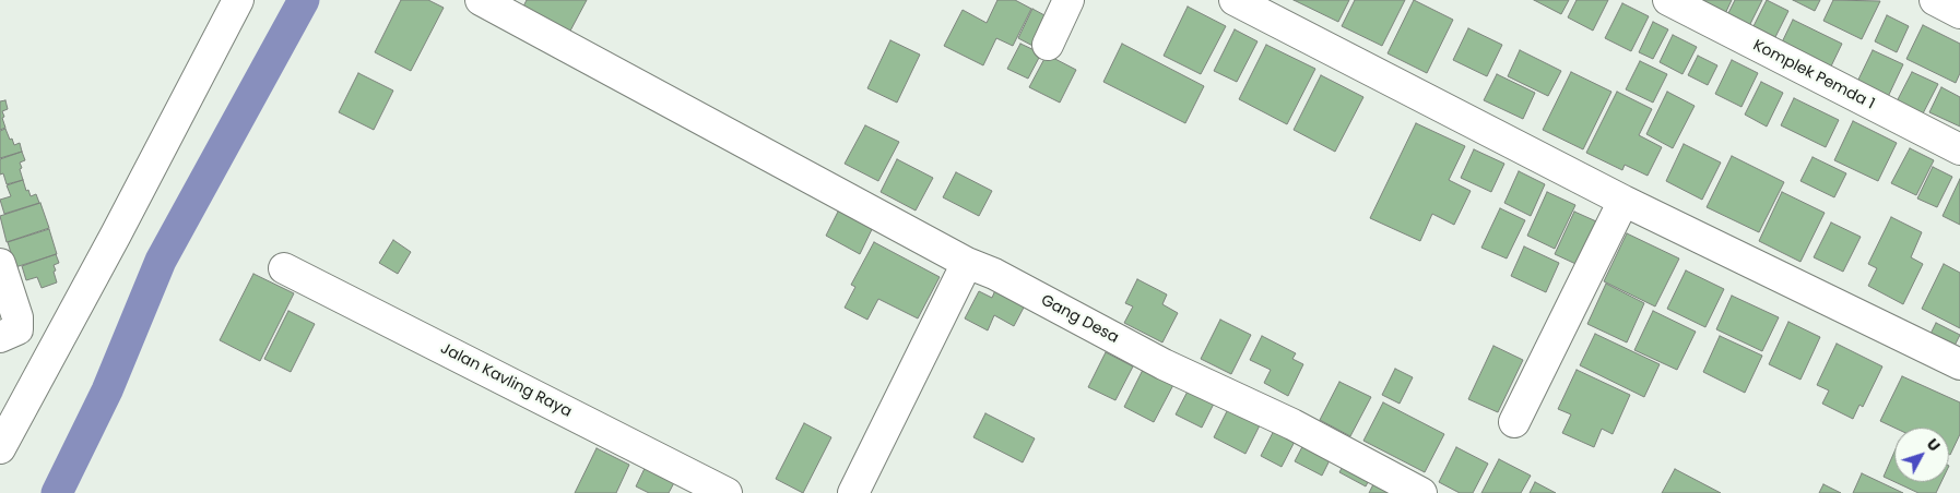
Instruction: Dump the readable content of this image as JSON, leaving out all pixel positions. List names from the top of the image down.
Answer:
{
  "streets": {
    "street": ["Komplek Pemda 1", "Gang Desa", "Jalan Kavling Raya"]
  },
  "north": "top right"
}
